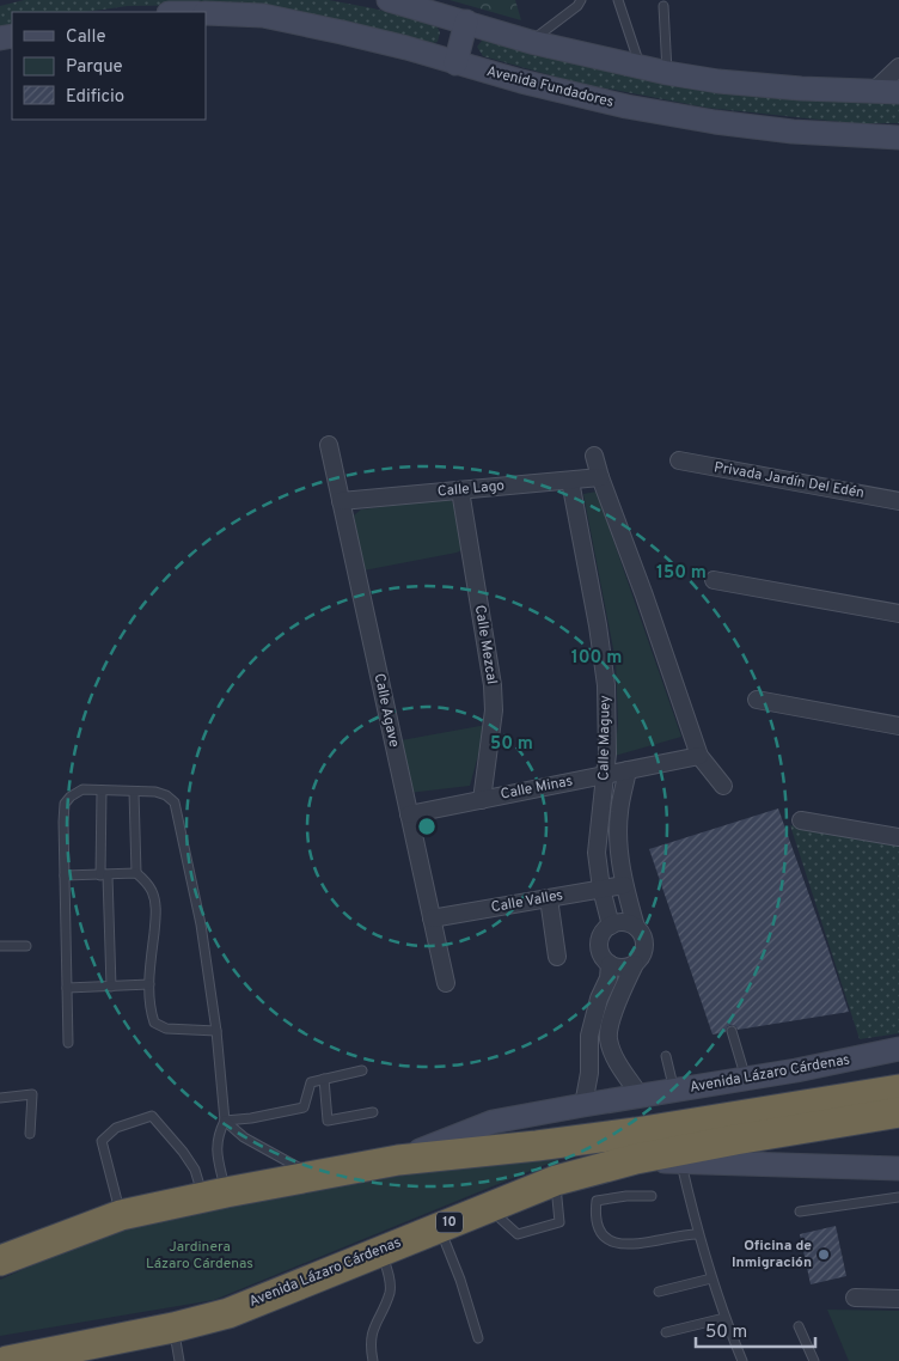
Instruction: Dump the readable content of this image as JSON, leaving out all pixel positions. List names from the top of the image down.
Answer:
{
  "streets": {
    "highway": ["Avenida Lázaro Cárdenas", "10"],
    "main road": ["Avenida Fundadores"],
    "street": [
      "Privada Jardín Del Edén",
      "Calle Lago",
      "Calle Mezcal",
      "Calle Agave",
      "Calle Maguey",
      "Calle Minas",
      "Calle Valles"
    ]
  },
  "crossings": [
    ["Calle Lago", "Calle Mezcal"],
    ["Calle Lago", "Calle Agave"],
    ["Calle Lago", "Calle Maguey"],
    ["Calle Mezcal", "Calle Minas"],
    ["Calle Agave", "Calle Minas"],
    ["Calle Agave", "Calle Valles"],
    ["Calle Maguey", "Calle Minas"],
    ["Calle Maguey", "Calle Valles"]
  ],
  "parks": ["Jardinera Lázaro Cárdenas"],
  "places": ["Oficina de Inmigración"],
  "legend": ["Calle", "Parque", "Edificio"],
  "scale_bar": "50 m",
  "rings": ["150 m", "100 m", "50 m"]
}
